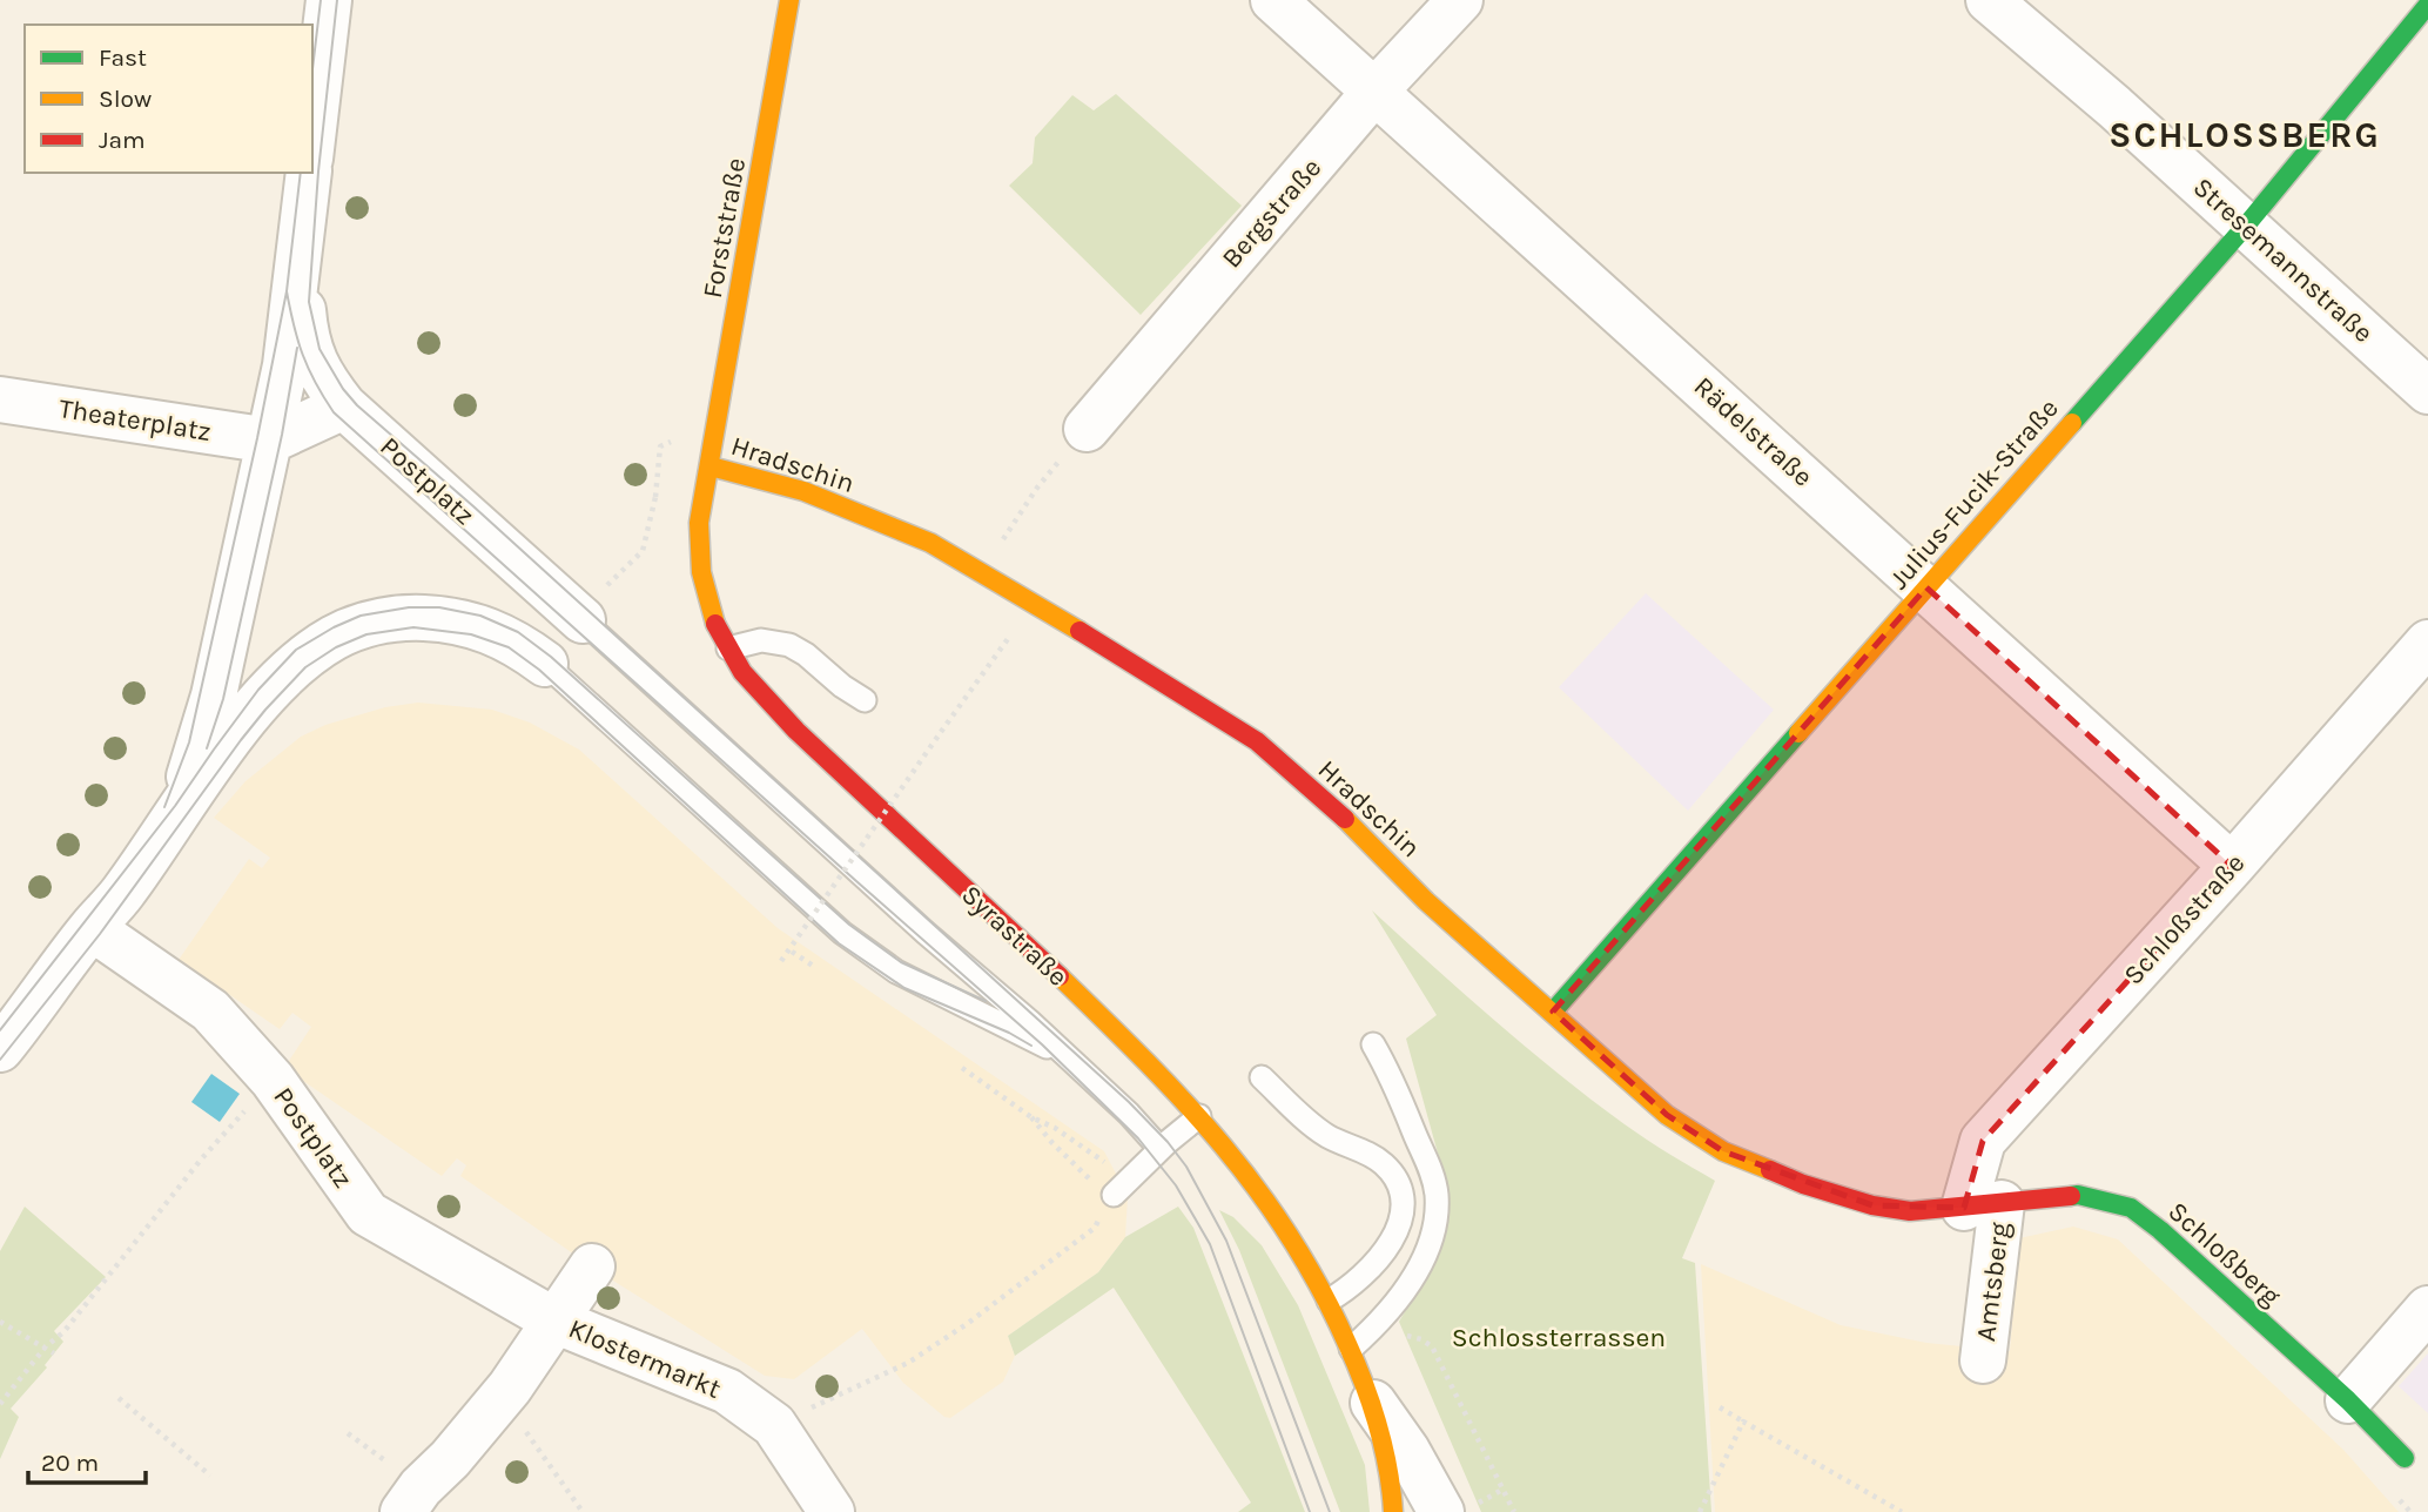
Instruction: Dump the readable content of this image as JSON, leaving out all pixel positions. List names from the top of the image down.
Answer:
{
  "streets": {
    "street": [
      "Bergstraße",
      "Forststraße",
      "Stresemannstraße",
      "Theaterplatz",
      "Rädelstraße",
      "Hradschin",
      "Postplatz",
      "Julius-Fucik-Straße",
      "Schloßstraße",
      "Syrastraße",
      "Schloßberg",
      "Amtsberg",
      "Klostermarkt"
    ]
  },
  "crossings": [
    ["Bergstraße", "Rädelstraße"],
    ["Forststraße", "Hradschin"],
    ["Forststraße", "Syrastraße"],
    ["Stresemannstraße", "Julius-Fucik-Straße"],
    ["Theaterplatz", "Postplatz"],
    ["Rädelstraße", "Julius-Fucik-Straße"],
    ["Rädelstraße", "Schloßstraße"],
    ["Hradschin", "Julius-Fucik-Straße"],
    ["Hradschin", "Schloßstraße"],
    ["Hradschin", "Syrastraße"],
    ["Hradschin", "Schloßberg"],
    ["Hradschin", "Amtsberg"],
    ["Postplatz", "Klostermarkt"],
    ["Schloßstraße", "Schloßberg"],
    ["Schloßstraße", "Amtsberg"],
    ["Schloßberg", "Amtsberg"]
  ],
  "districts": ["SCHLOSSBERG"],
  "parks": ["Schlossterrassen"],
  "legend": ["Fast", "Slow", "Jam"],
  "scale_bar": "20 m"
}
